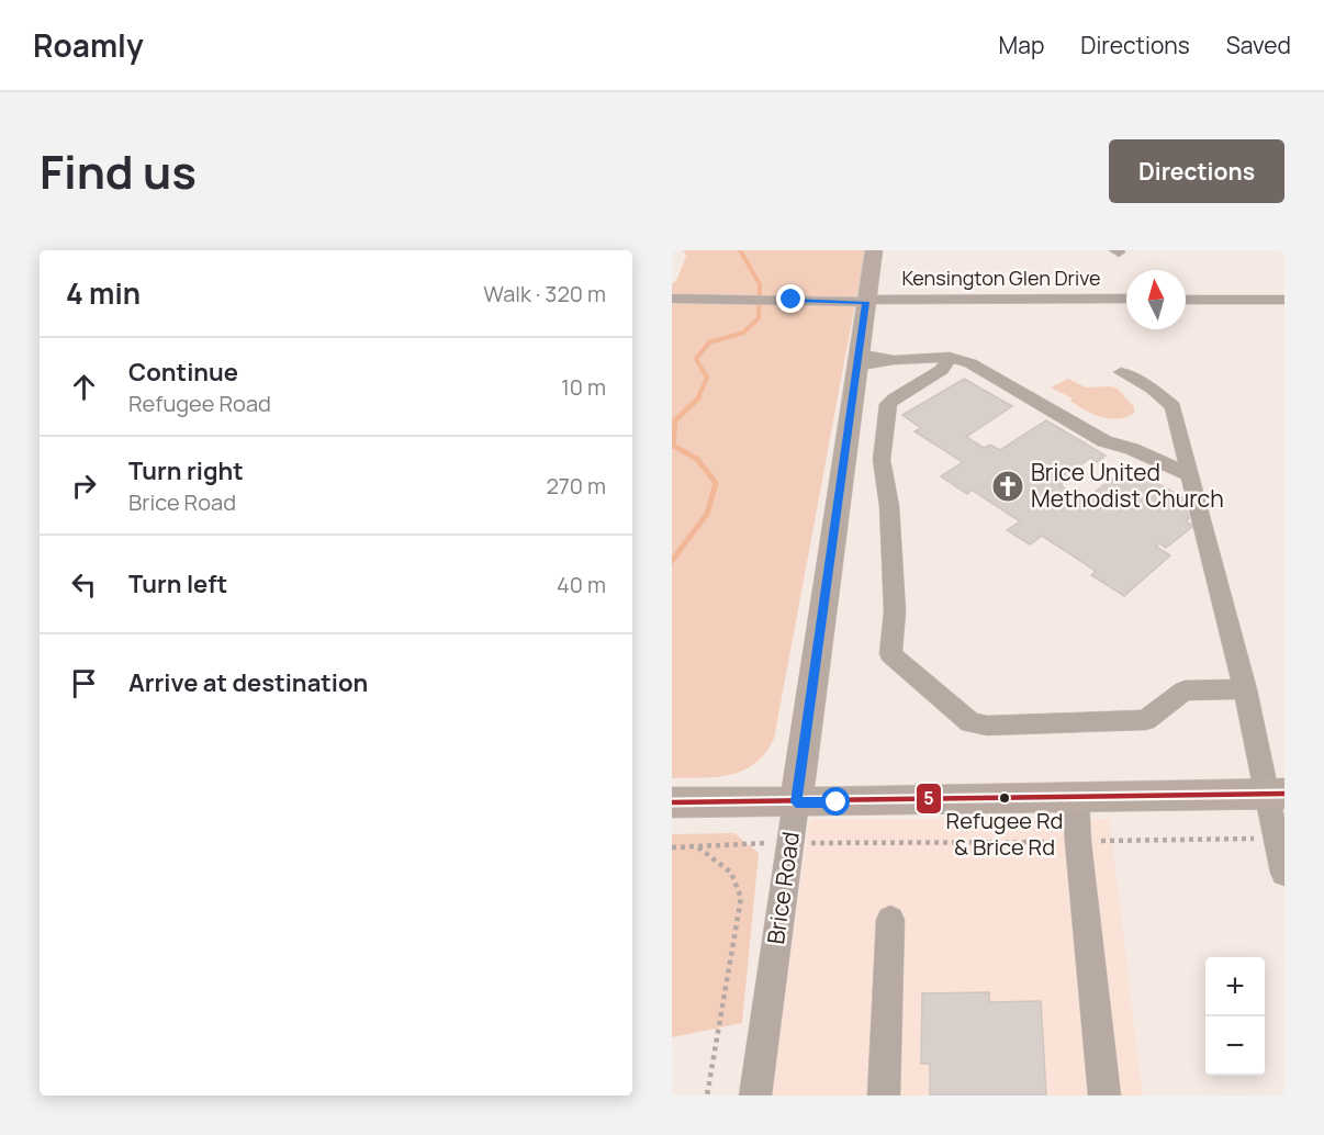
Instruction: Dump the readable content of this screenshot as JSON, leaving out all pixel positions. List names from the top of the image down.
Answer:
{
  "streets": {
    "main road": ["Brice Road"],
    "street": ["Kensington Glen Drive"]
  },
  "crossings": [
    ["Kensington Glen Drive", "Brice Road"]
  ],
  "places": {
    "church": ["Brice United Methodist Church"],
    "other": ["Refugee Rd & Brice Rd"]
  },
  "lines": ["transit line 5"],
  "north": "top",
  "page": {
    "header": "Roamly",
    "nav": ["Map", "Directions", "Saved"],
    "title": "Find us",
    "buttons": "Directions",
    "heading": ["4 min", "Walk · 320 m"],
    "list": [
      ["Continue", "Refugee Road", "10 m"],
      ["Turn right", "Brice Road", "270 m"],
      ["Turn left", "40 m"],
      "Arrive at destination"
    ],
    "map_buttons": ["+", "−"]
  }
}
